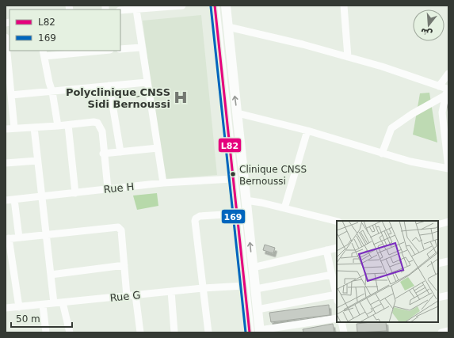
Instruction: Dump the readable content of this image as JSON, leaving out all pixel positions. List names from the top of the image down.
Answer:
{
  "streets": {
    "street": ["Rue H", "Rue G"]
  },
  "places": {
    "hospital": ["Polyclinique ِCNSS Sidi Bernoussi"],
    "other": ["Clinique CNSS Bernoussi"]
  },
  "lines": ["transit line L82", "transit line 169"],
  "legend": ["L82", "169"],
  "scale_bar": "50 m",
  "north": "bottom"
}
